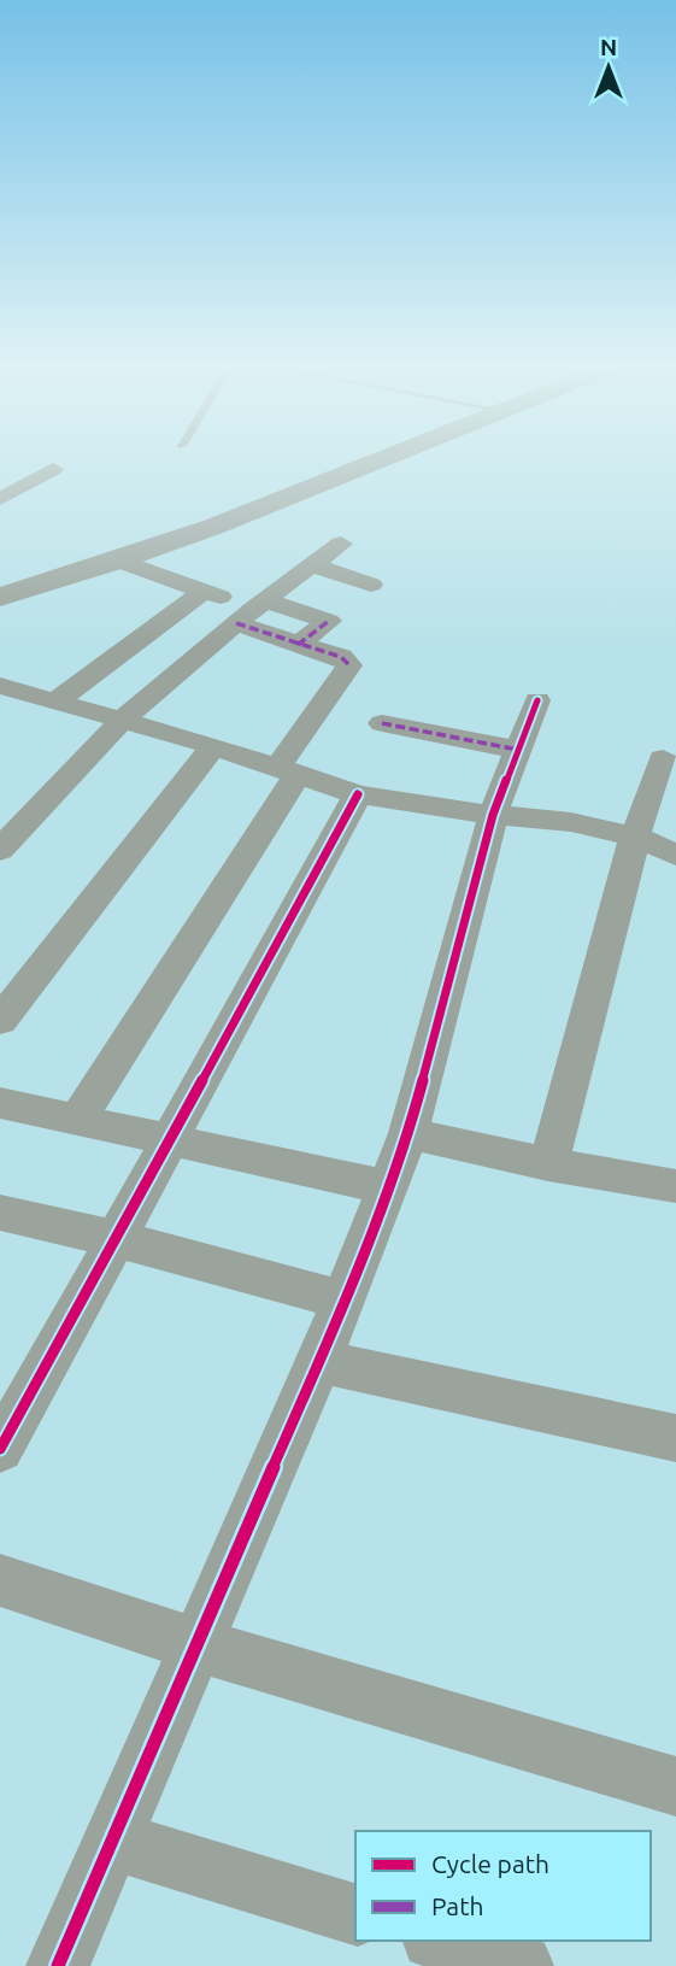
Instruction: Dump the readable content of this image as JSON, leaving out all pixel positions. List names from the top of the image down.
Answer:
{
  "legend": ["Cycle path", "Path"],
  "north": "top"
}
